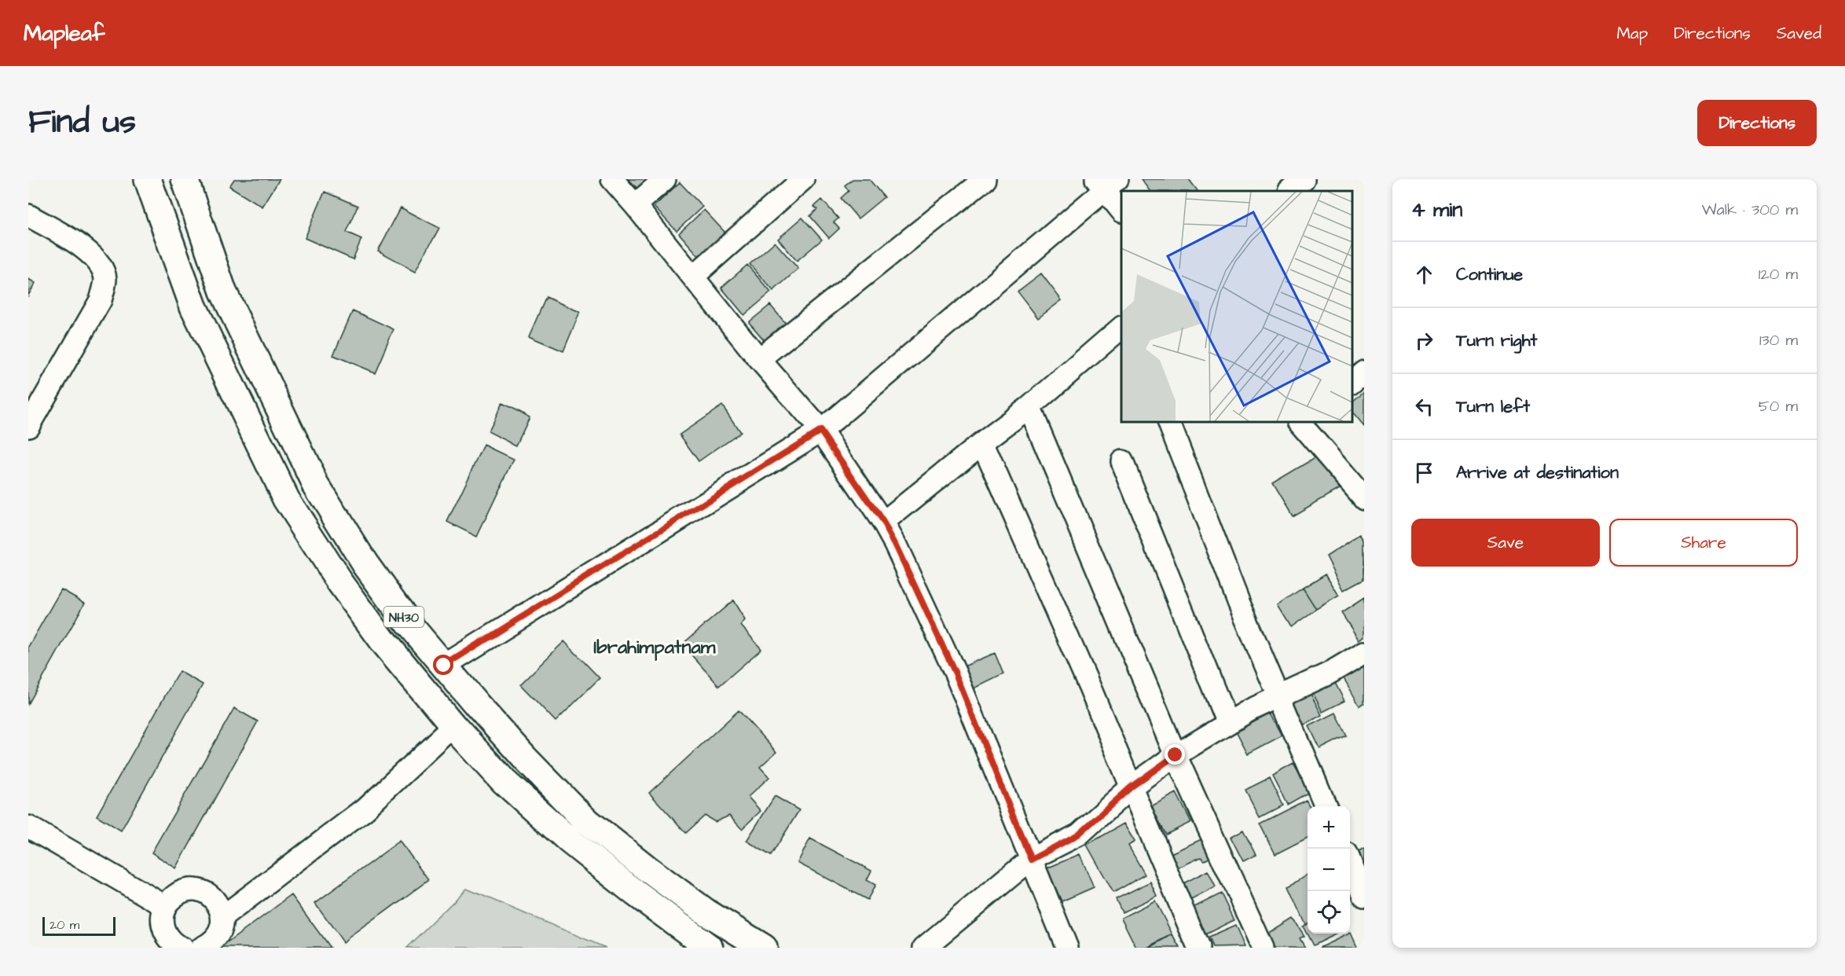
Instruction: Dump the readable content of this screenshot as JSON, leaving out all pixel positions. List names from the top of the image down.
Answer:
{
  "streets": {
    "highway": ["NH30"]
  },
  "districts": ["Ibrahimpatnam"],
  "scale_bar": "20 m",
  "page": {
    "header": "Mapleaf",
    "nav": ["Map", "Directions", "Saved"],
    "title": "Find us",
    "buttons": [
      "Directions",
      ["Save", "Share"]
    ],
    "heading": ["4 min", "Walk · 300 m"],
    "list": [
      ["Continue", "120 m"],
      ["Turn right", "130 m"],
      ["Turn left", "50 m"],
      "Arrive at destination"
    ],
    "map_buttons": ["+", "−"],
    "scale": "20 m"
  }
}
